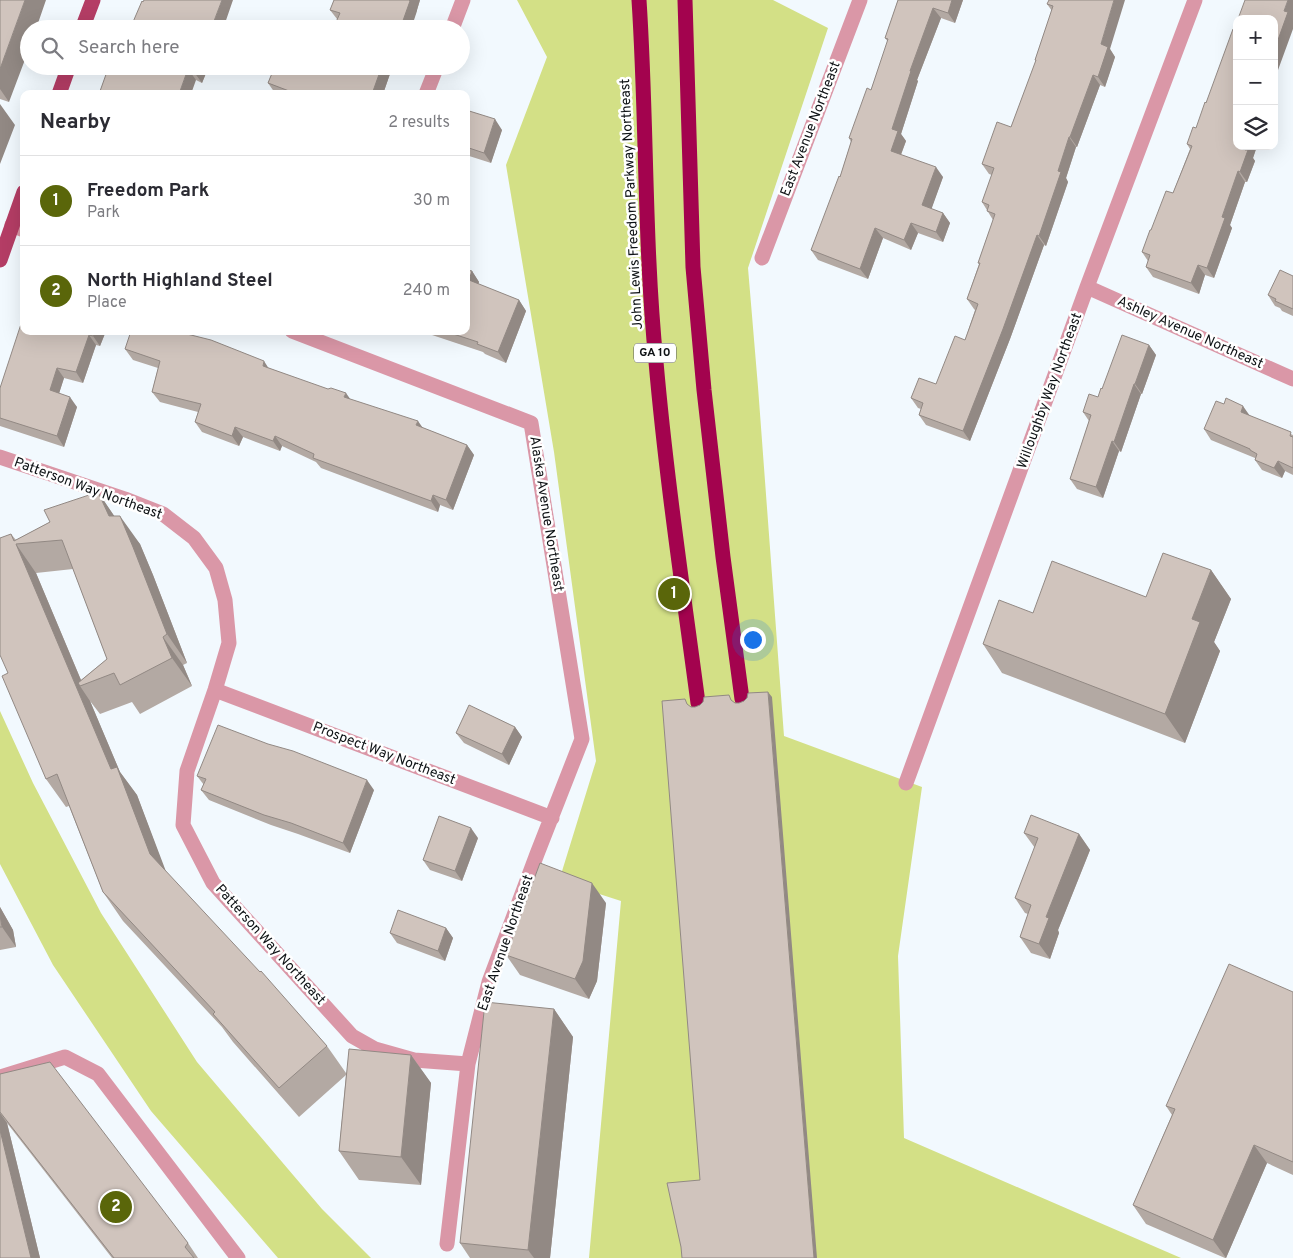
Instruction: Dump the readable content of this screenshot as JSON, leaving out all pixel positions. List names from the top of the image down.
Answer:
{
  "streets": {
    "highway": ["John Lewis Freedom Parkway Northeast", "GA 10"],
    "street": [
      "East Avenue Northeast",
      "Ashley Avenue Northeast",
      "Willoughby Way Northeast",
      "Patterson Way Northeast",
      "Alaska Avenue Northeast",
      "Prospect Way Northeast"
    ]
  },
  "crossings": [
    ["East Avenue Northeast", "Patterson Way Northeast"],
    ["East Avenue Northeast", "Alaska Avenue Northeast"],
    ["East Avenue Northeast", "Prospect Way Northeast"],
    ["Ashley Avenue Northeast", "Willoughby Way Northeast"],
    ["Patterson Way Northeast", "Prospect Way Northeast"]
  ],
  "page": {
    "map_buttons": ["+", "−"],
    "search": "Search here",
    "heading": ["Nearby", "2 results"],
    "list": [
      {
        "mark": "1",
        "name": "Freedom Park",
        "note": "Park",
        "value": "30 m"
      },
      {
        "mark": "2",
        "name": "North Highland Steel",
        "note": "Place",
        "value": "240 m"
      }
    ],
    "pins": ["1", "2"]
  }
}
